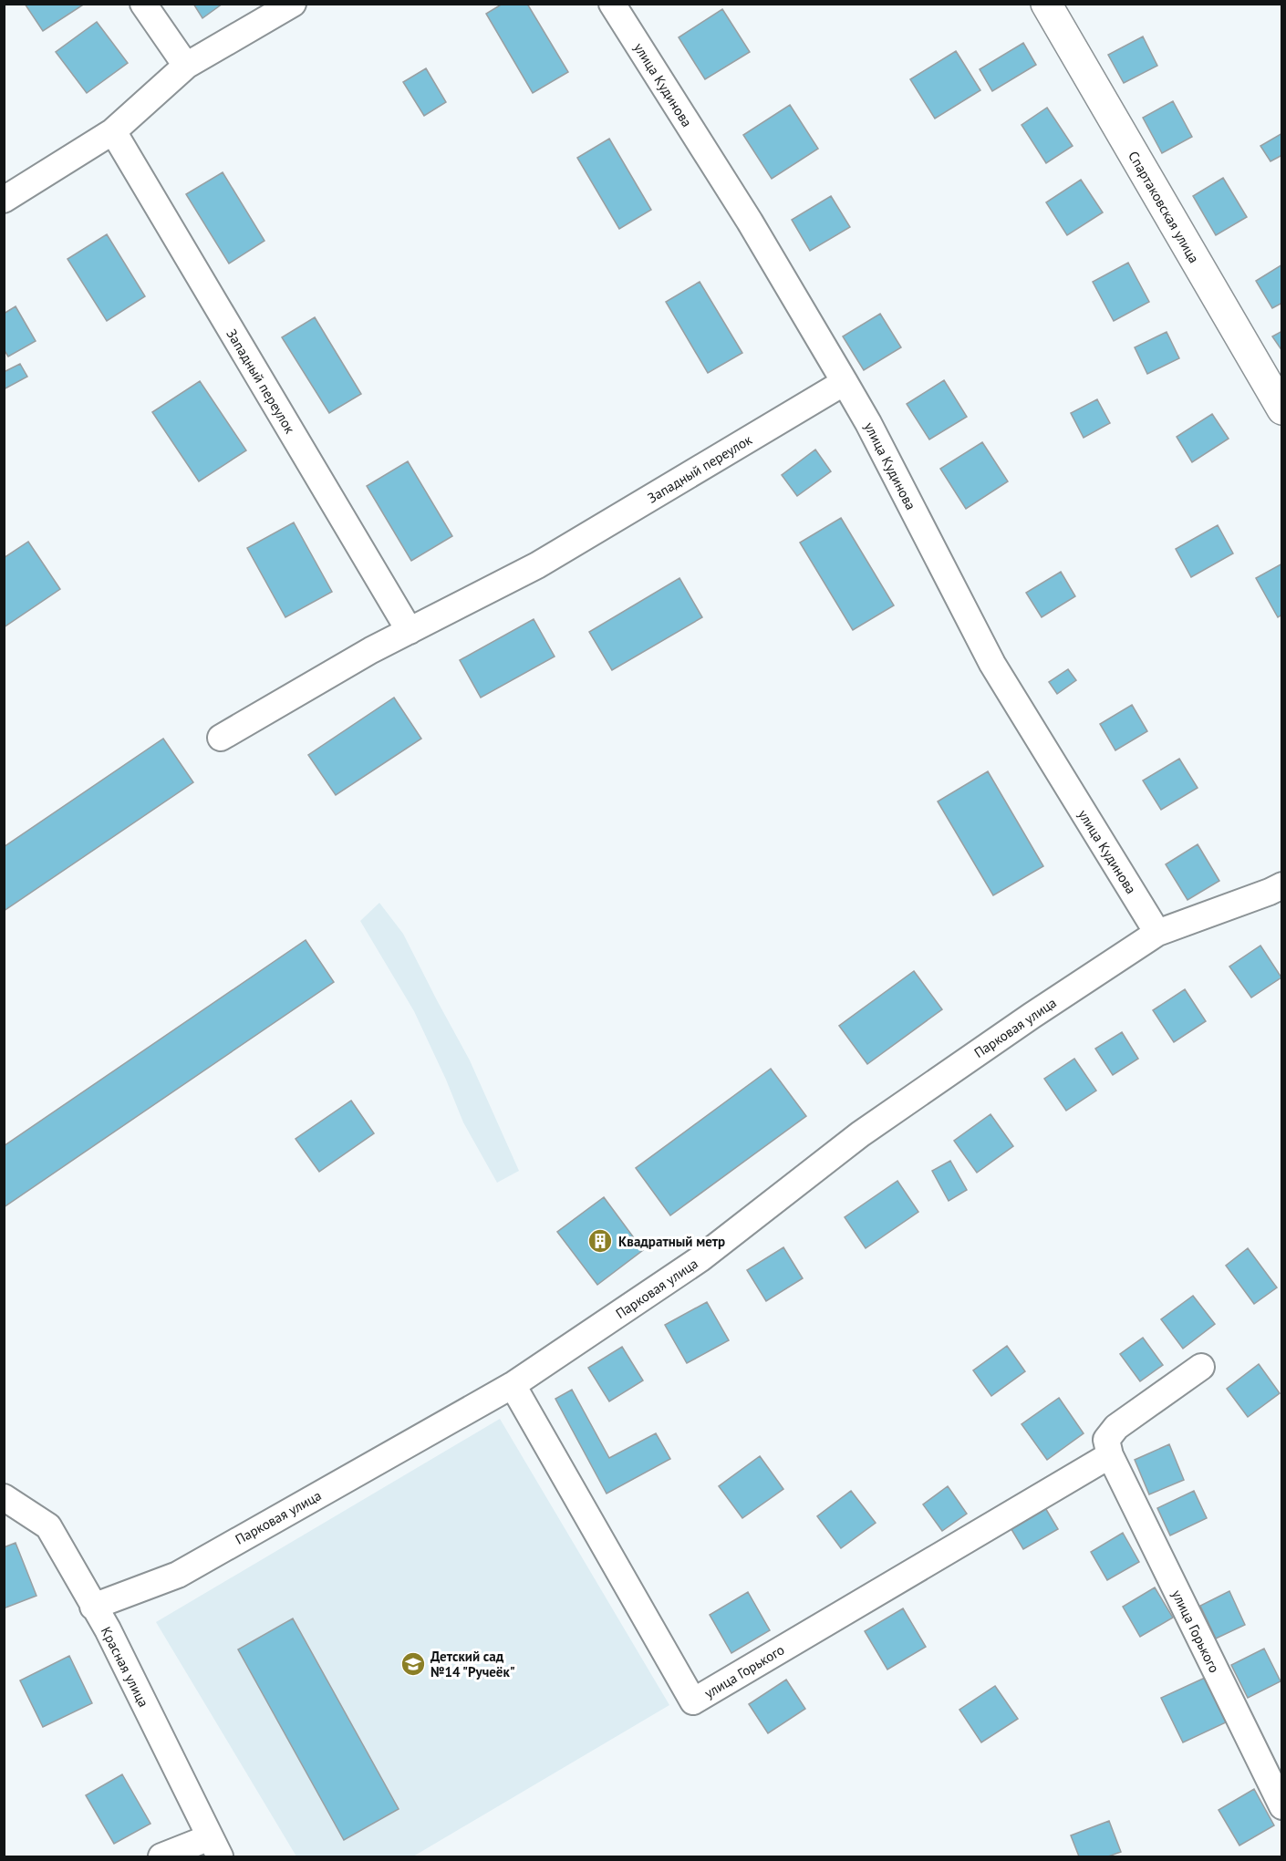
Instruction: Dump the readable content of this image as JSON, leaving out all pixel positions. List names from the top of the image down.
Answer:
{
  "streets": {
    "main road": ["Спартаковская улица"],
    "street": [
      "улица Кудинова",
      "Западный переулок",
      "Парковая улица",
      "улица Горького",
      "Красная улица"
    ]
  },
  "crossings": [
    ["улица Кудинова", "Западный переулок"],
    ["улица Кудинова", "Парковая улица"],
    ["Парковая улица", "улица Горького"],
    ["Парковая улица", "Красная улица"]
  ],
  "places": {
    "building": ["Квадратный метр"],
    "school or university": ["Детский сад №14 \"Ручеёк\""]
  }
}
